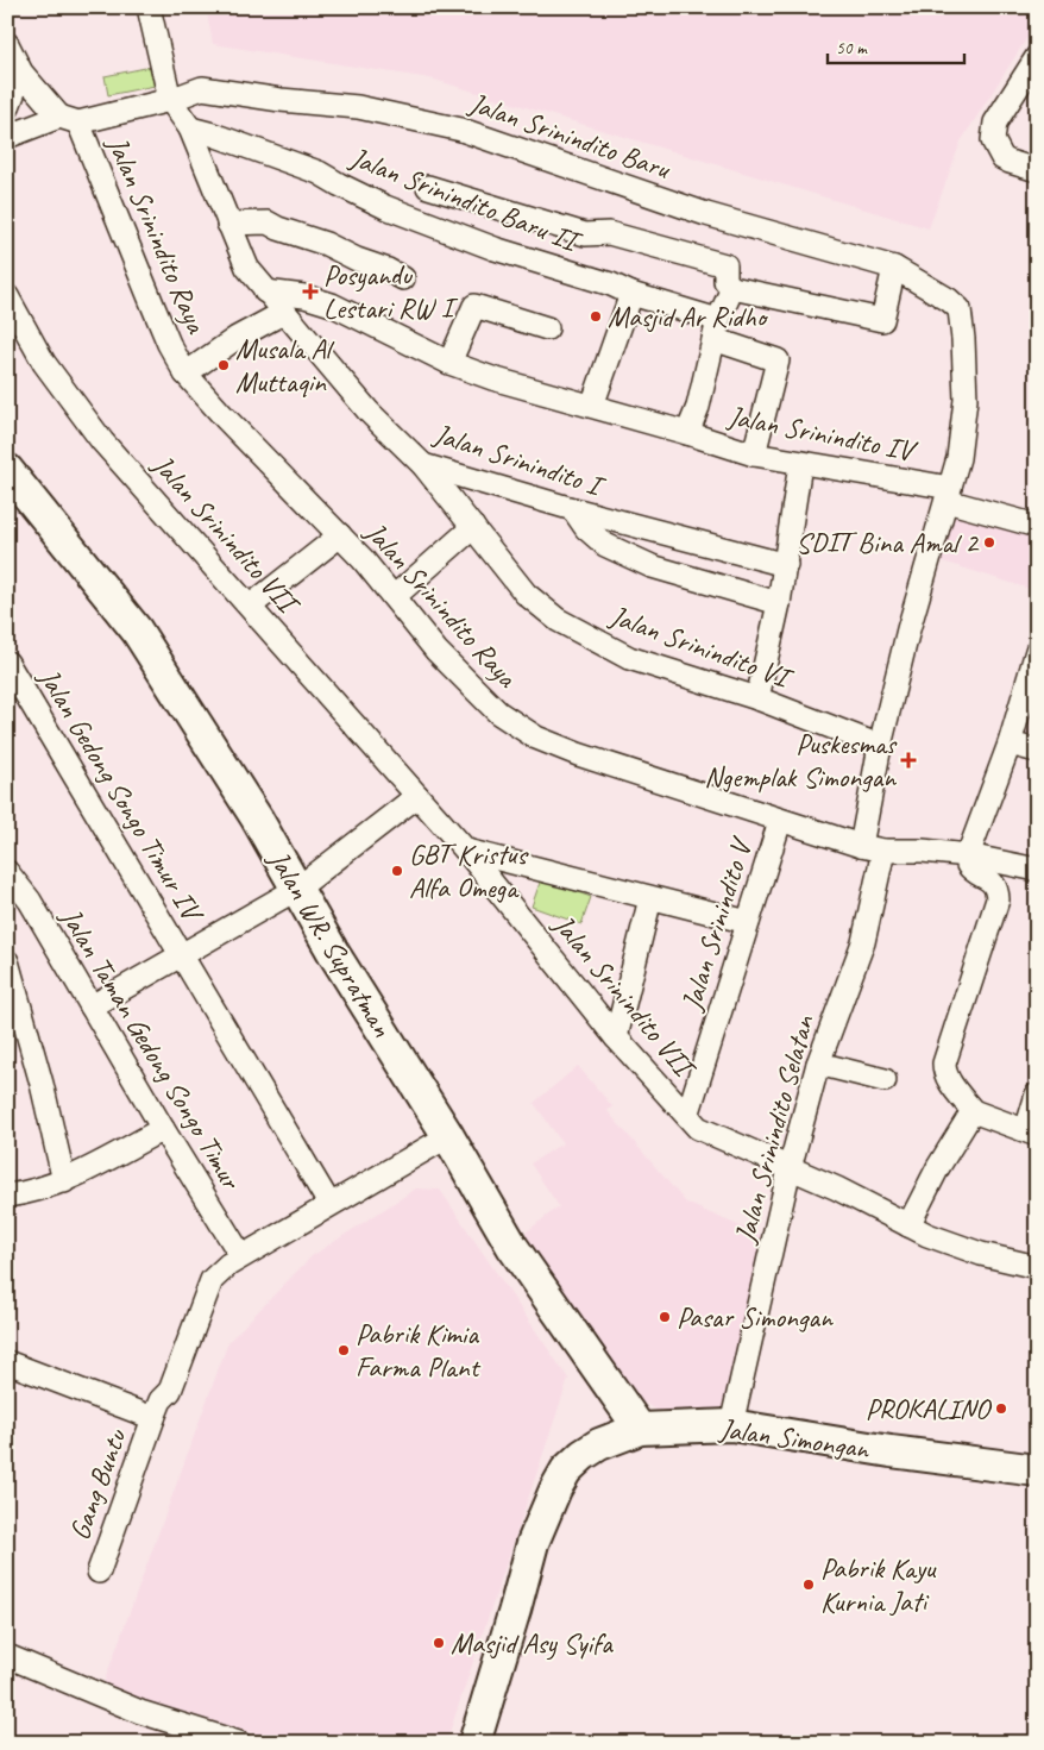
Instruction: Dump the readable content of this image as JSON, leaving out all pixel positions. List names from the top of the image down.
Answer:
{
  "streets": {
    "main road": ["Jalan WR. Supratman", "Jalan Simongan"],
    "street": [
      "Jalan Srinindito Baru",
      "Jalan Srinindito Baru II",
      "Jalan Srinindito Raya",
      "Jalan Srinindito IV",
      "Jalan Srinindito I",
      "Jalan Srinindito VII",
      "Jalan Srinindito VI",
      "Jalan Gedong Songo Timur IV",
      "Jalan Srinindito V",
      "Jalan Taman Gedong Songo Timur",
      "Jalan Srinindito Selatan",
      "Gang Buntu"
    ]
  },
  "crossings": [
    ["Jalan Srinindito Baru", "Jalan Srinindito Raya"],
    ["Jalan Srinindito Baru", "Jalan Srinindito IV"],
    ["Jalan Srinindito Baru", "Jalan Srinindito I"],
    ["Jalan Srinindito Baru II", "Jalan Srinindito IV"],
    ["Jalan Srinindito Baru II", "Jalan Srinindito I"],
    ["Jalan Srinindito Raya", "Jalan Srinindito V"],
    ["Jalan Srinindito Raya", "Jalan Srinindito Selatan"],
    ["Jalan Srinindito IV", "Jalan Srinindito I"],
    ["Jalan Srinindito I", "Jalan Srinindito VI"],
    ["Jalan Srinindito VII", "Jalan Srinindito V"],
    ["Jalan Srinindito VII", "Jalan Srinindito Selatan"],
    ["Jalan Gedong Songo Timur IV", "Jalan WR. Supratman"],
    ["Jalan Gedong Songo Timur IV", "Gang Buntu"],
    ["Jalan WR. Supratman", "Jalan Simongan"],
    ["Jalan WR. Supratman", "Gang Buntu"],
    ["Jalan Taman Gedong Songo Timur", "Gang Buntu"],
    ["Jalan Srinindito Selatan", "Jalan Simongan"]
  ],
  "places": {
    "health": ["Posyandu Lestari RW I", "Puskesmas Ngemplak Simongan"],
    "other": [
      "Masjid Ar Ridho",
      "Musala Al Muttaqin",
      "SDIT Bina Amal 2",
      "GBT Kristus Alfa Omega",
      "Pasar Simongan",
      "Pabrik Kimia Farma Plant",
      "PROKALINO",
      "Pabrik Kayu Kurnia Jati",
      "Masjid Asy Syifa"
    ]
  },
  "scale_bar": "50 m"
}
